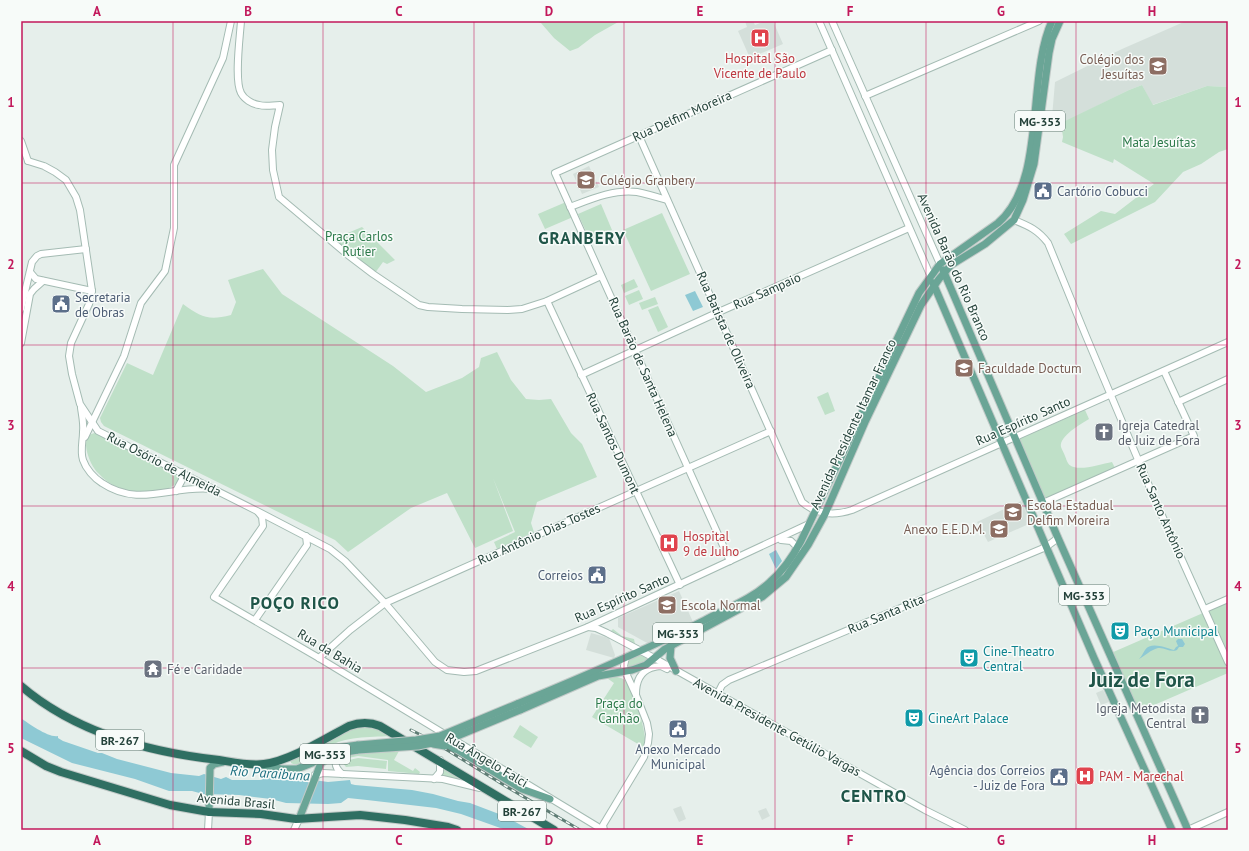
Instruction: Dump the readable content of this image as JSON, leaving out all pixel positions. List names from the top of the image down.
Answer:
{
  "streets": {
    "highway": ["BR-267", "Avenida Brasil"],
    "main road": ["MG-353", "Avenida Barão do Rio Branco", "Avenida Presidente Itamar Franco"],
    "street": [
      "Rua Delfim Moreira",
      "Rua Sampaio",
      "Rua Batista de Oliveira",
      "Rua Barão de Santa Helena",
      "Rua Espírito Santo",
      "Rua Santos Dumont",
      "Rua Osório de Almeida",
      "Rua Santo Antônio",
      "Rua Antônio Dias Tostes",
      "Rua Santa Rita",
      "Rua da Bahia",
      "Avenida Presidente Getúlio Vargas",
      "Rua Ângelo Falci"
    ]
  },
  "crossings": [
    ["Rua Delfim Moreira", "Avenida Barão do Rio Branco"],
    ["Rua Delfim Moreira", "Rua Batista de Oliveira"],
    ["Rua Delfim Moreira", "Rua Barão de Santa Helena"],
    ["MG-353", "Avenida Presidente Itamar Franco"],
    ["MG-353", "BR-267"],
    ["Avenida Barão do Rio Branco", "Rua Sampaio"],
    ["Avenida Barão do Rio Branco", "Rua Espírito Santo"],
    ["Avenida Barão do Rio Branco", "Avenida Presidente Itamar Franco"],
    ["Avenida Barão do Rio Branco", "Rua Santa Rita"],
    ["Rua Sampaio", "Rua Batista de Oliveira"],
    ["Rua Sampaio", "Rua Barão de Santa Helena"],
    ["Rua Sampaio", "Rua Santos Dumont"],
    ["Rua Batista de Oliveira", "Rua Espírito Santo"],
    ["Rua Batista de Oliveira", "Avenida Presidente Itamar Franco"],
    ["Rua Batista de Oliveira", "Rua Antônio Dias Tostes"],
    ["Rua Barão de Santa Helena", "Rua Espírito Santo"],
    ["Rua Barão de Santa Helena", "Rua Antônio Dias Tostes"],
    ["Rua Espírito Santo", "Avenida Presidente Itamar Franco"],
    ["Rua Espírito Santo", "Rua Santos Dumont"],
    ["Rua Espírito Santo", "Rua Osório de Almeida"],
    ["Rua Espírito Santo", "Rua Santo Antônio"],
    ["Rua Espírito Santo", "Avenida Presidente Getúlio Vargas"],
    ["Avenida Presidente Itamar Franco", "Rua Santo Antônio"],
    ["Avenida Presidente Itamar Franco", "Avenida Presidente Getúlio Vargas"],
    ["Rua Santos Dumont", "Rua Antônio Dias Tostes"],
    ["Rua Osório de Almeida", "Rua Antônio Dias Tostes"],
    ["Rua Antônio Dias Tostes", "Rua da Bahia"],
    ["Rua Santa Rita", "Avenida Presidente Getúlio Vargas"],
    ["Rua da Bahia", "Rua Ângelo Falci"],
    ["BR-267", "Avenida Brasil"]
  ],
  "districts": [
    "GRANBERY",
    "POÇO RICO",
    "Juiz de Fora",
    "CENTRO"
  ],
  "water": ["Rio Paraibuna"],
  "parks": ["Mata Jesuítas", "Praça Carlos Rutier", "Praça do Canhão"],
  "places": {
    "hospital": ["Hospital São Vicente de Paulo", "Hospital 9 de Julho", "PAM - Marechal"],
    "school or university": [
      "Colégio dos Jesuítas",
      "Colégio Granbery",
      "Faculdade Doctum",
      "Escola Estadual Delfim Moreira",
      "Anexo E.E.D.M.",
      "Escola Normal"
    ],
    "public building": [
      "Cartório Cobucci",
      "Secretaria de Obras",
      "Correios",
      "Anexo Mercado Municipal",
      "Agência dos Correios - Juiz de Fora"
    ],
    "church": ["Igreja Catedral de Juiz de Fora", "Igreja Metodista Central"],
    "theatre": ["Paço Municipal", "Cine-Theatro Central", "CineArt Palace"],
    "temple": ["Fé e Caridade"]
  },
  "grid": {
    "columns": [
      "A",
      "B",
      "C",
      "D",
      "E",
      "F",
      "G",
      "H"
    ],
    "rows": [
      "1",
      "2",
      "3",
      "4",
      "5"
    ]
  }
}
